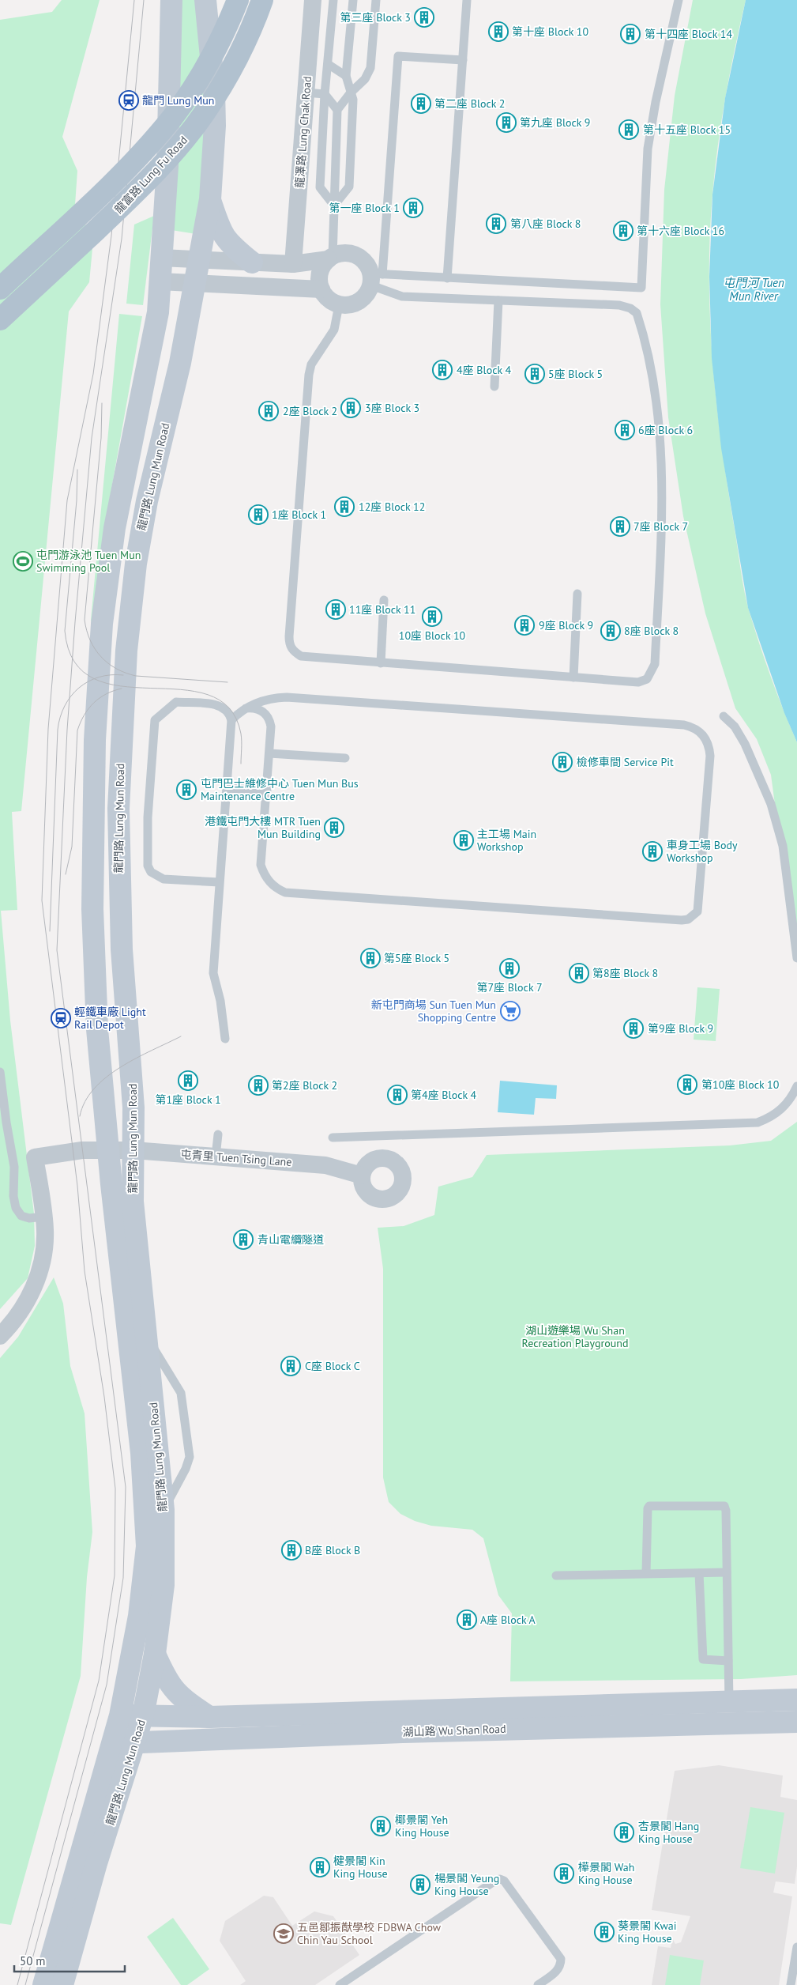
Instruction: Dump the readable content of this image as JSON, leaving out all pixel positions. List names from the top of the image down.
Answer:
{
  "streets": {
    "main road": ["龍富路 Lung Fu Road", "龍門路 Lung Mun Road", "湖山路 Wu Shan Road"],
    "street": ["龍澤路 Lung Chak Road", "屯青里 Tuen Tsing Lane"]
  },
  "crossings": [
    ["龍門路 Lung Mun Road", "屯青里 Tuen Tsing Lane"],
    ["龍門路 Lung Mun Road", "湖山路 Wu Shan Road"]
  ],
  "water": ["屯門河 Tuen Mun River"],
  "parks": ["湖山遊樂場 Wu Shan Recreation Playground"],
  "places": {
    "building": [
      "第三座 Block 3",
      "第十座 Block 10",
      "第十四座 Block 14",
      "第二座 Block 2",
      "第九座 Block 9",
      "第十五座 Block 15",
      "第一座 Block 1",
      "第八座 Block 8",
      "第十六座 Block 16",
      "4座 Block 4",
      "5座 Block 5",
      "3座 Block 3",
      "2座 Block 2",
      "6座 Block 6",
      "12座 Block 12",
      "1座 Block 1",
      "7座 Block 7",
      "11座 Block 11",
      "10座 Block 10",
      "9座 Block 9",
      "8座 Block 8",
      "檢修車間 Service Pit",
      "屯門巴士維修中心 Tuen Mun Bus Maintenance Centre",
      "港鐵屯門大樓 MTR Tuen Mun Building",
      "主工場 Main Workshop",
      "車身工場 Body Workshop",
      "第5座 Block 5",
      "第7座 Block 7",
      "第8座 Block 8",
      "第9座 Block 9",
      "第1座 Block 1",
      "第10座 Block 10",
      "第2座 Block 2",
      "第4座 Block 4",
      "青山電纜隧道",
      "C座 Block C",
      "B座 Block B",
      "A座 Block A",
      "椰景閣 Yeh King House",
      "杏景閣 Hang King House",
      "楗景閣 Kin King House",
      "樺景閣 Wah King House",
      "楊景閣 Yeung King House",
      "葵景閣 Kwai King House"
    ],
    "station": ["龍門 Lung Mun", "輕鐵車廠 Light Rail Depot"],
    "sports": ["屯門游泳池 Tuen Mun Swimming Pool"],
    "supermarket": ["新屯門商場 Sun Tuen Mun Shopping Centre"],
    "school or university": ["五邑鄒振猷學校 FDBWA Chow Chin Yau School"]
  },
  "scale_bar": "50 m"
}
